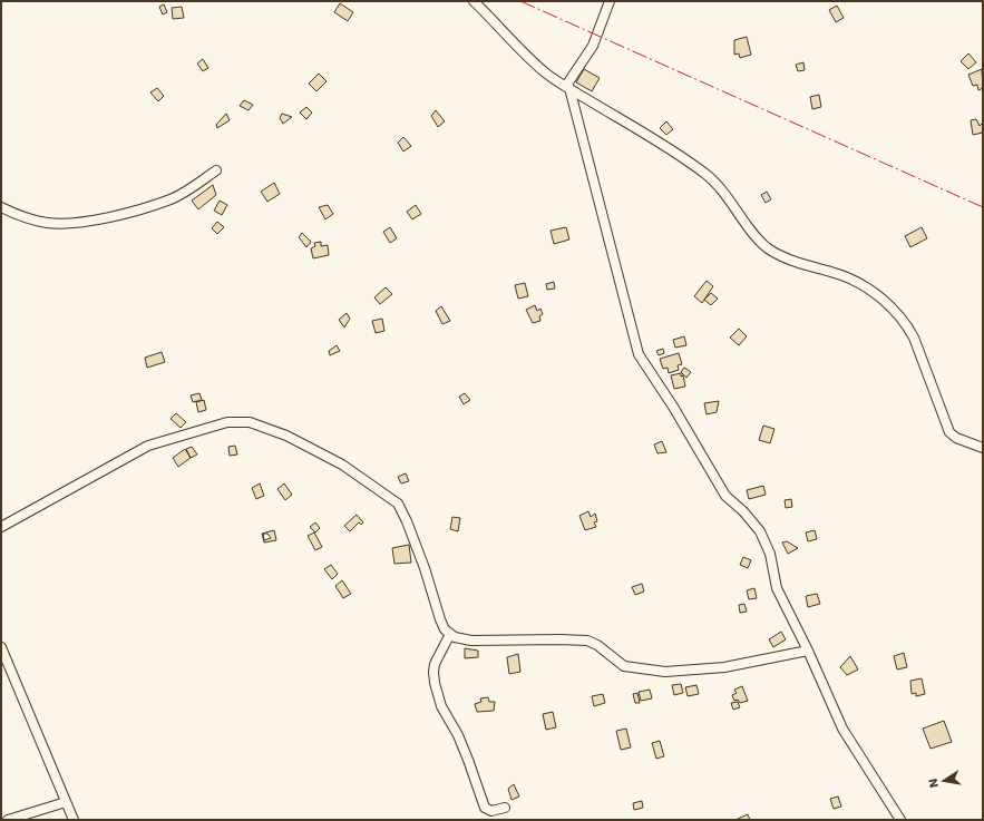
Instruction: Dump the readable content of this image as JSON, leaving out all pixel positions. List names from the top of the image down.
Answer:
{
  "north": "left"
}
